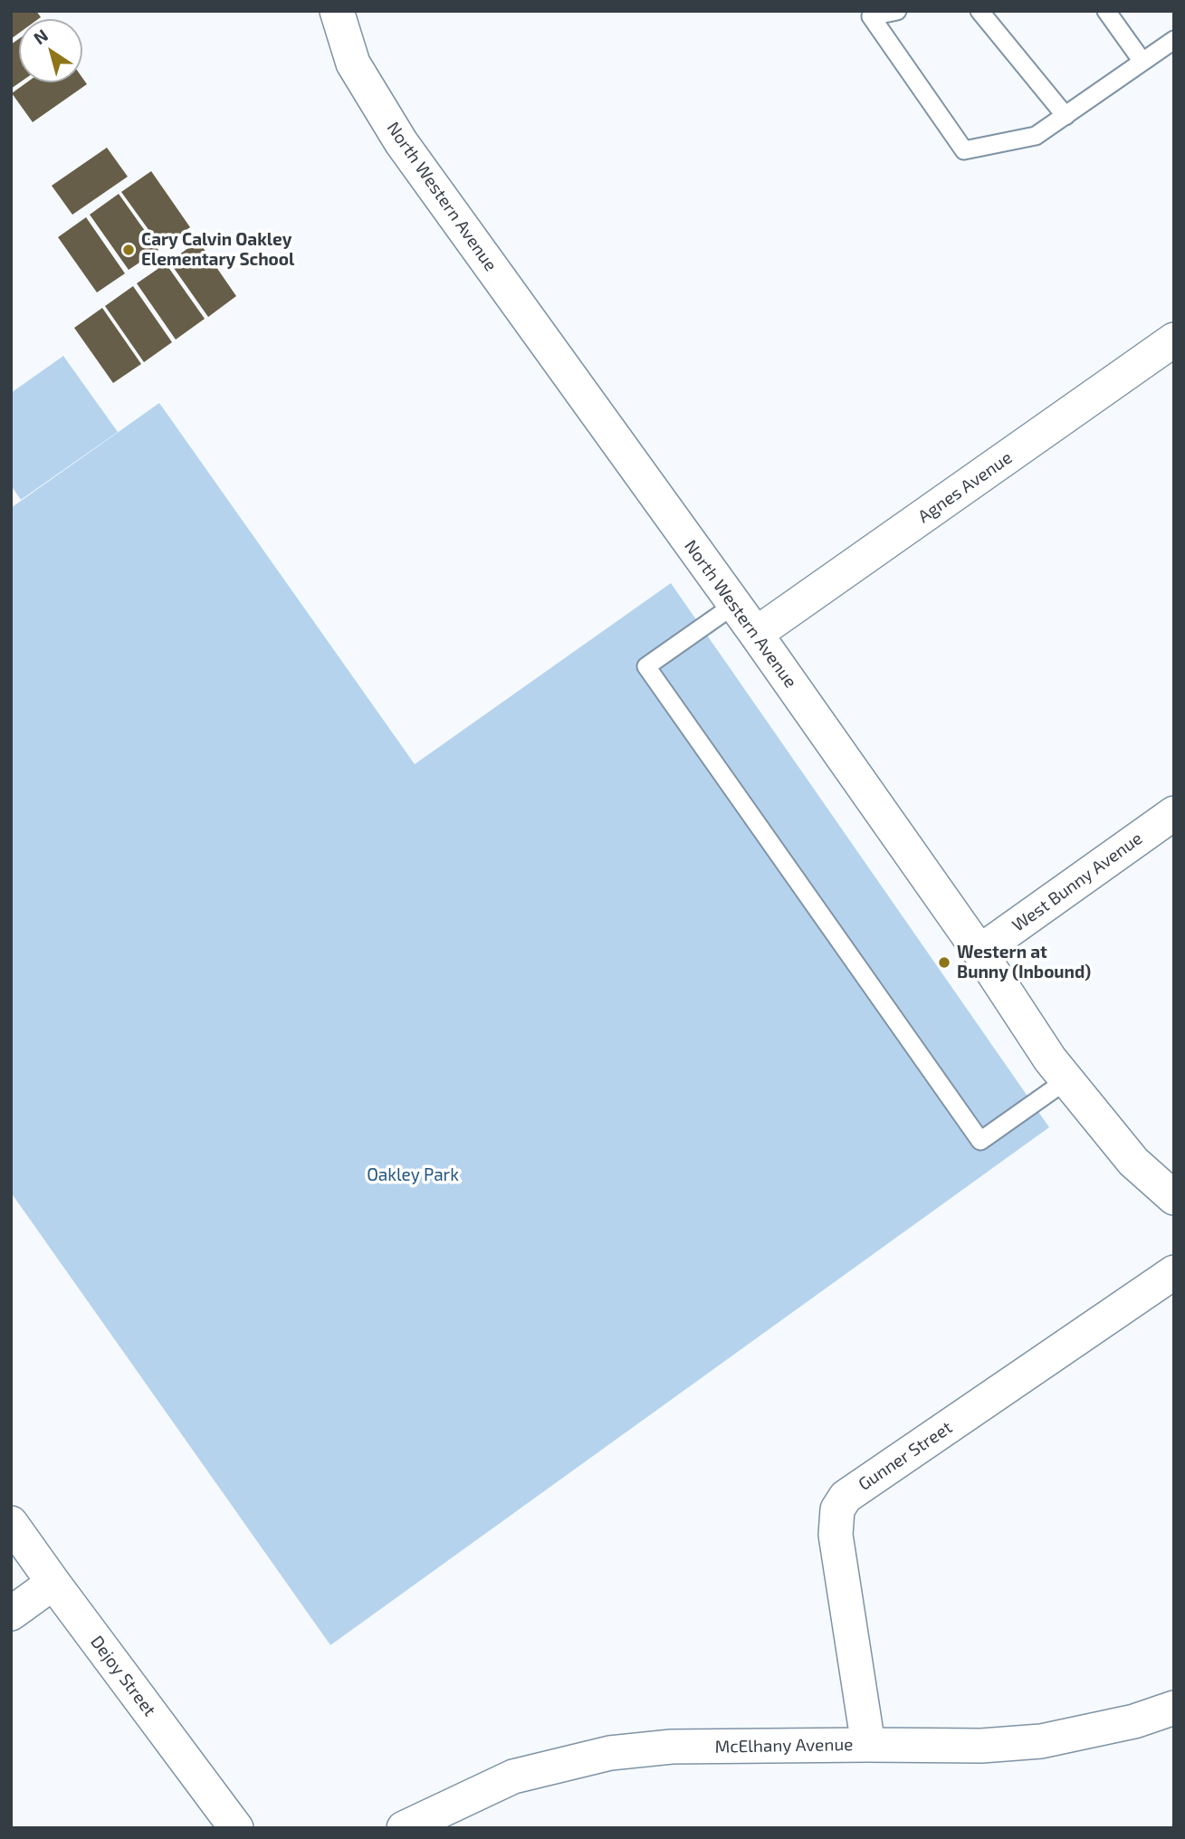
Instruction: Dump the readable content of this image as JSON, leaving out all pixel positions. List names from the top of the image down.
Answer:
{
  "streets": {
    "street": [
      "North Western Avenue",
      "Agnes Avenue",
      "West Bunny Avenue",
      "Gunner Street",
      "Dejoy Street",
      "McElhany Avenue"
    ]
  },
  "crossings": [
    ["North Western Avenue", "Agnes Avenue"],
    ["North Western Avenue", "West Bunny Avenue"],
    ["Gunner Street", "McElhany Avenue"]
  ],
  "parks": ["Oakley Park"],
  "places": ["Cary Calvin Oakley Elementary School", "Western at Bunny (Inbound)"],
  "north": "top left"
}
